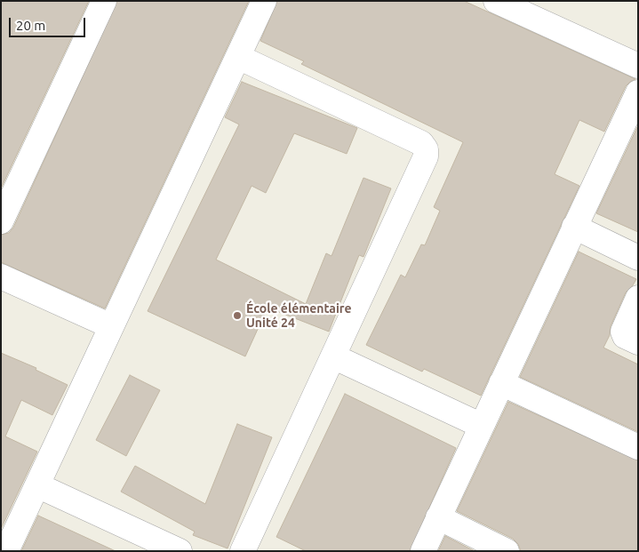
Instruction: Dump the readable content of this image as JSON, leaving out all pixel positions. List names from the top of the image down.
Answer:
{
  "places": ["École élémentaire Unité 24"],
  "scale_bar": "20 m"
}
